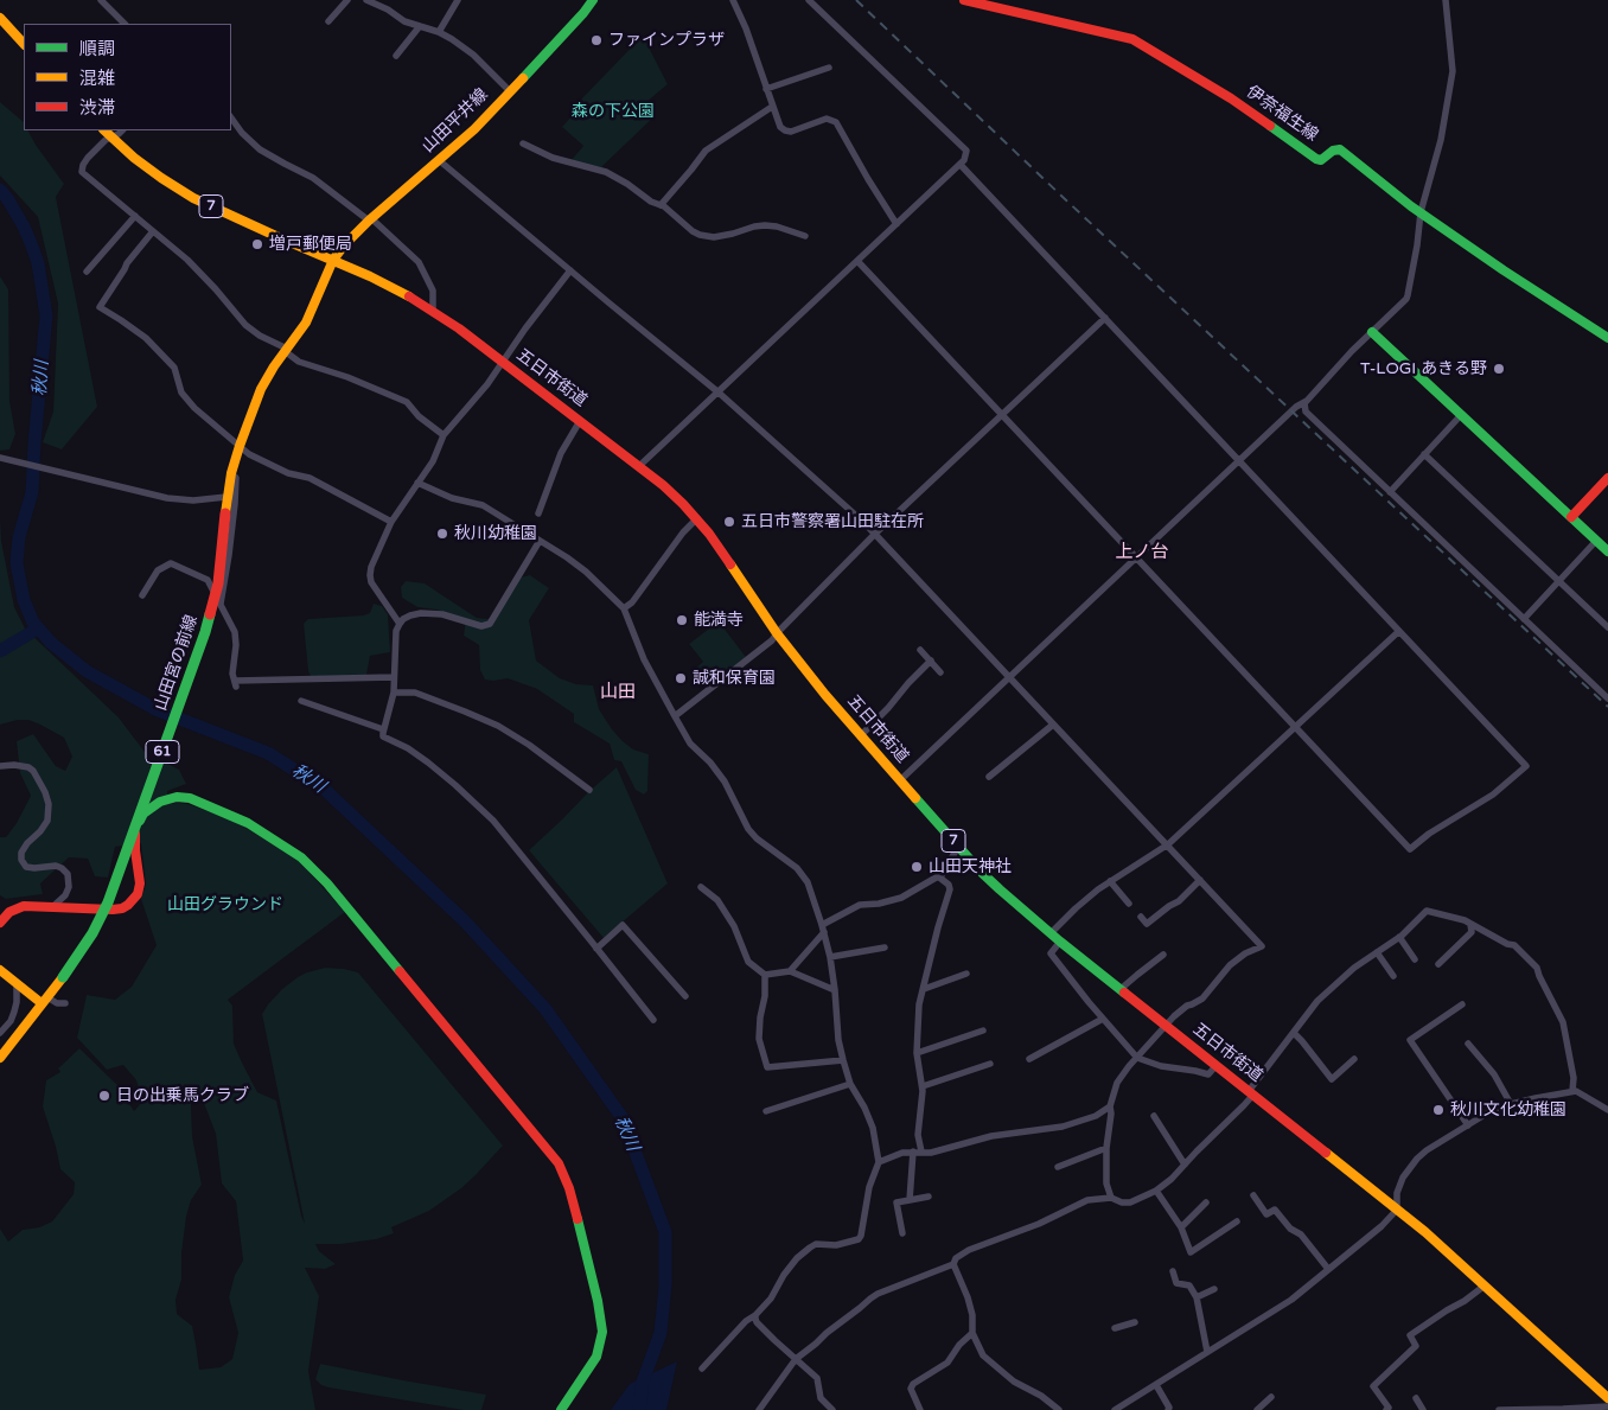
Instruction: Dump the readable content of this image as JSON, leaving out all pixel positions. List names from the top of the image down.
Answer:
{
  "streets": {
    "main road": [
      "伊奈福生線",
      "山田平井線",
      "7",
      "五日市街道",
      "山田宮の前線",
      "61"
    ]
  },
  "crossings": [
    ["山田平井線", "五日市街道"],
    ["山田平井線", "山田宮の前線"],
    ["五日市街道", "山田宮の前線"]
  ],
  "districts": ["上ノ台", "山田"],
  "water": ["秋川"],
  "parks": ["森の下公園", "山田グラウンド"],
  "places": [
    "ファインプラザ",
    "増戸郵便局",
    "T-LOGI あきる野",
    "五日市警察署山田駐在所",
    "秋川幼稚園",
    "能満寺",
    "誠和保育園",
    "山田天神社",
    "日の出乗馬クラブ",
    "秋川文化幼稚園"
  ],
  "legend": ["順調", "混雑", "渋滞"]
}
